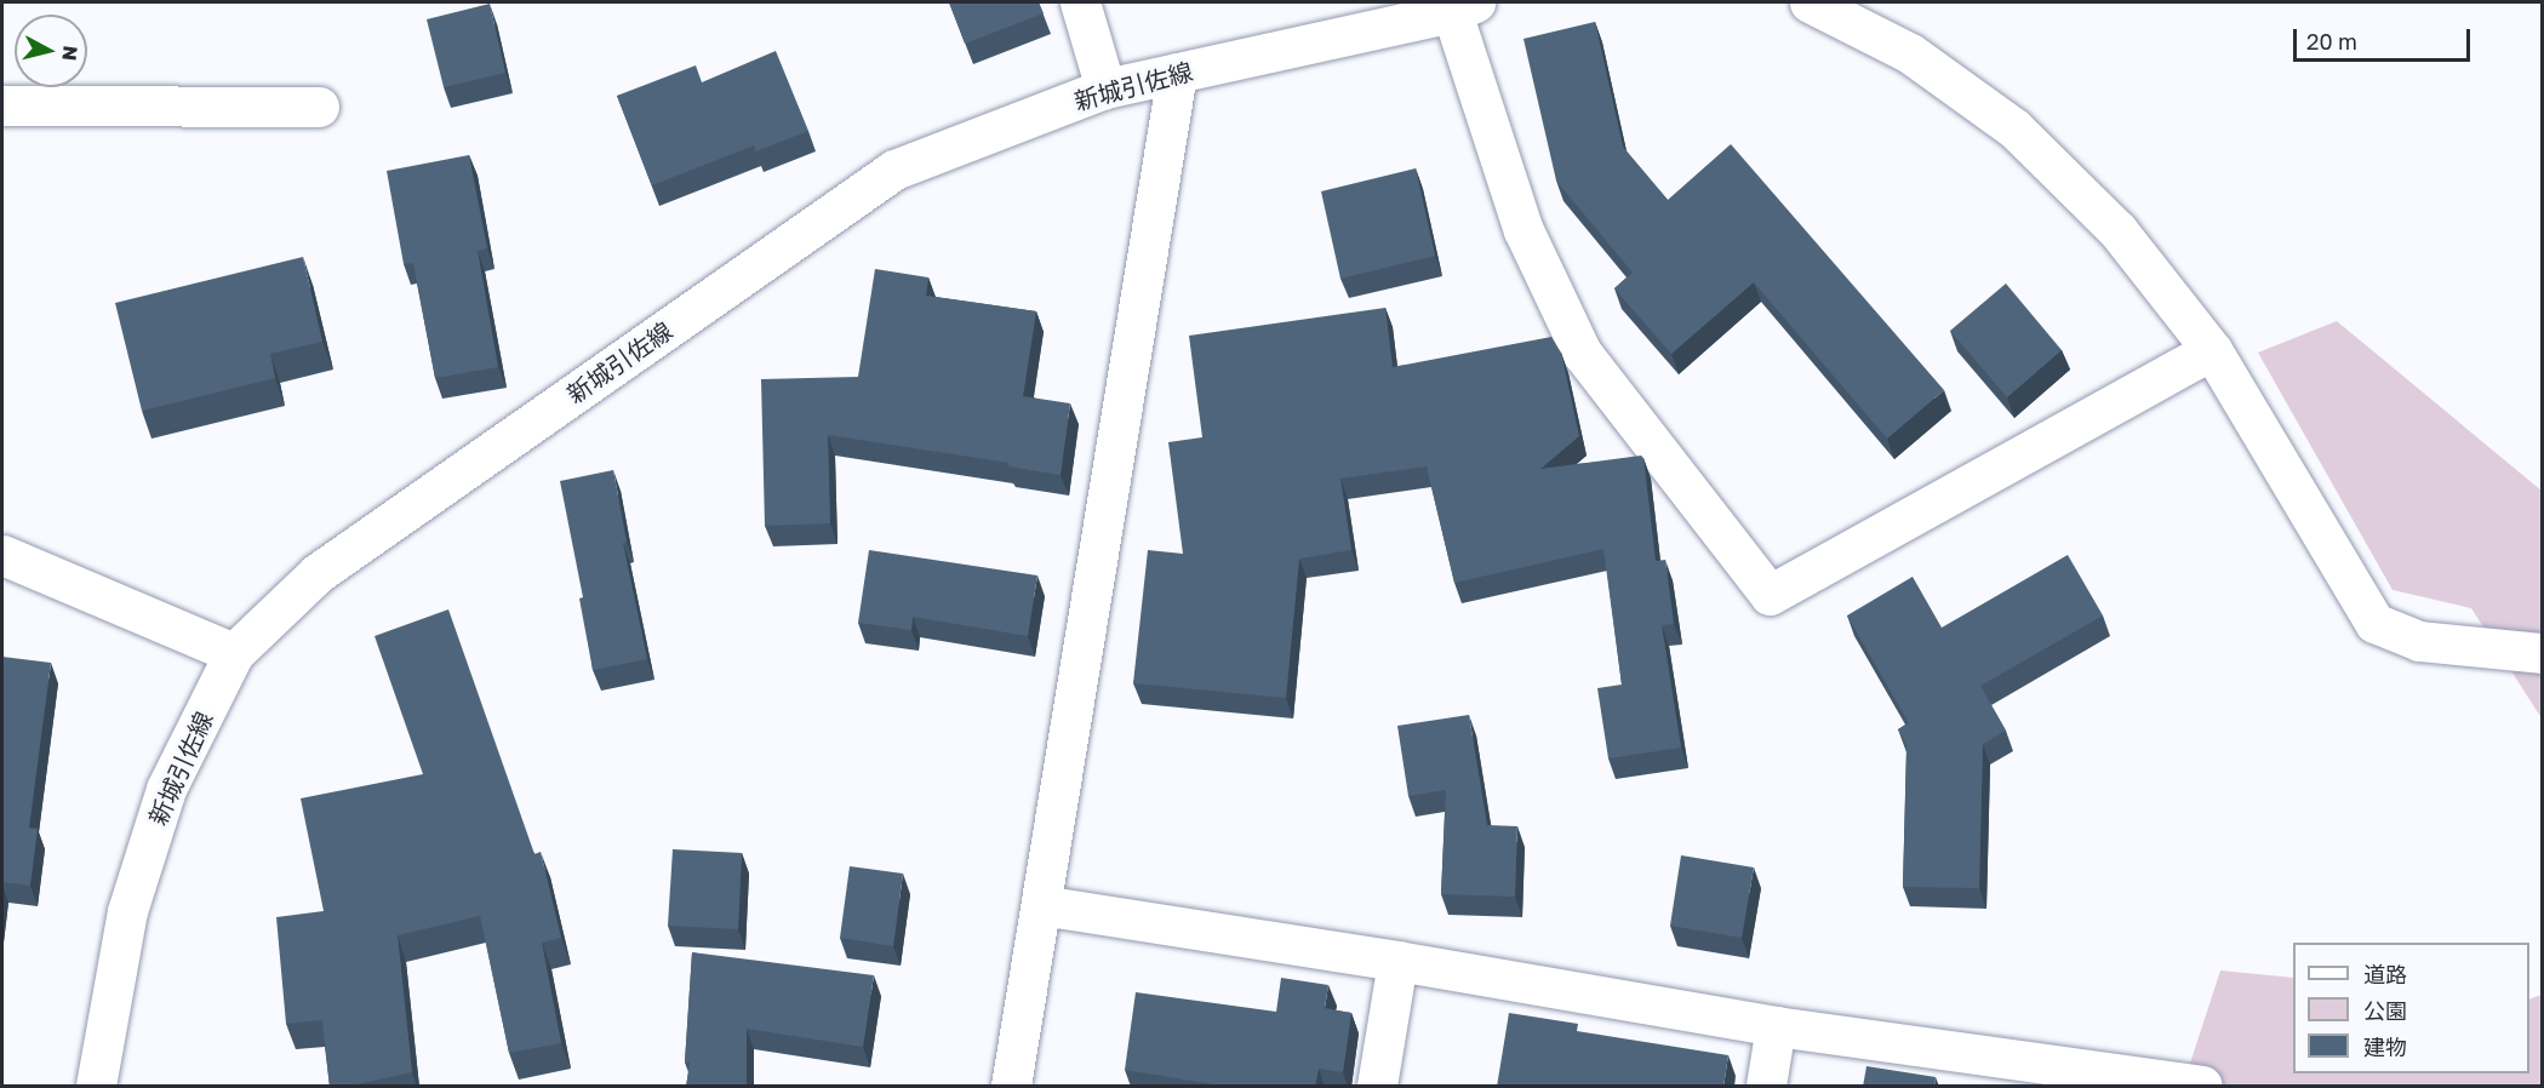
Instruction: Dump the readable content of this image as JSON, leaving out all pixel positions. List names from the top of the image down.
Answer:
{
  "streets": {
    "street": ["新城引佐線"]
  },
  "legend": ["道路", "公園", "建物"],
  "scale_bar": "20 m",
  "north": "right"
}
